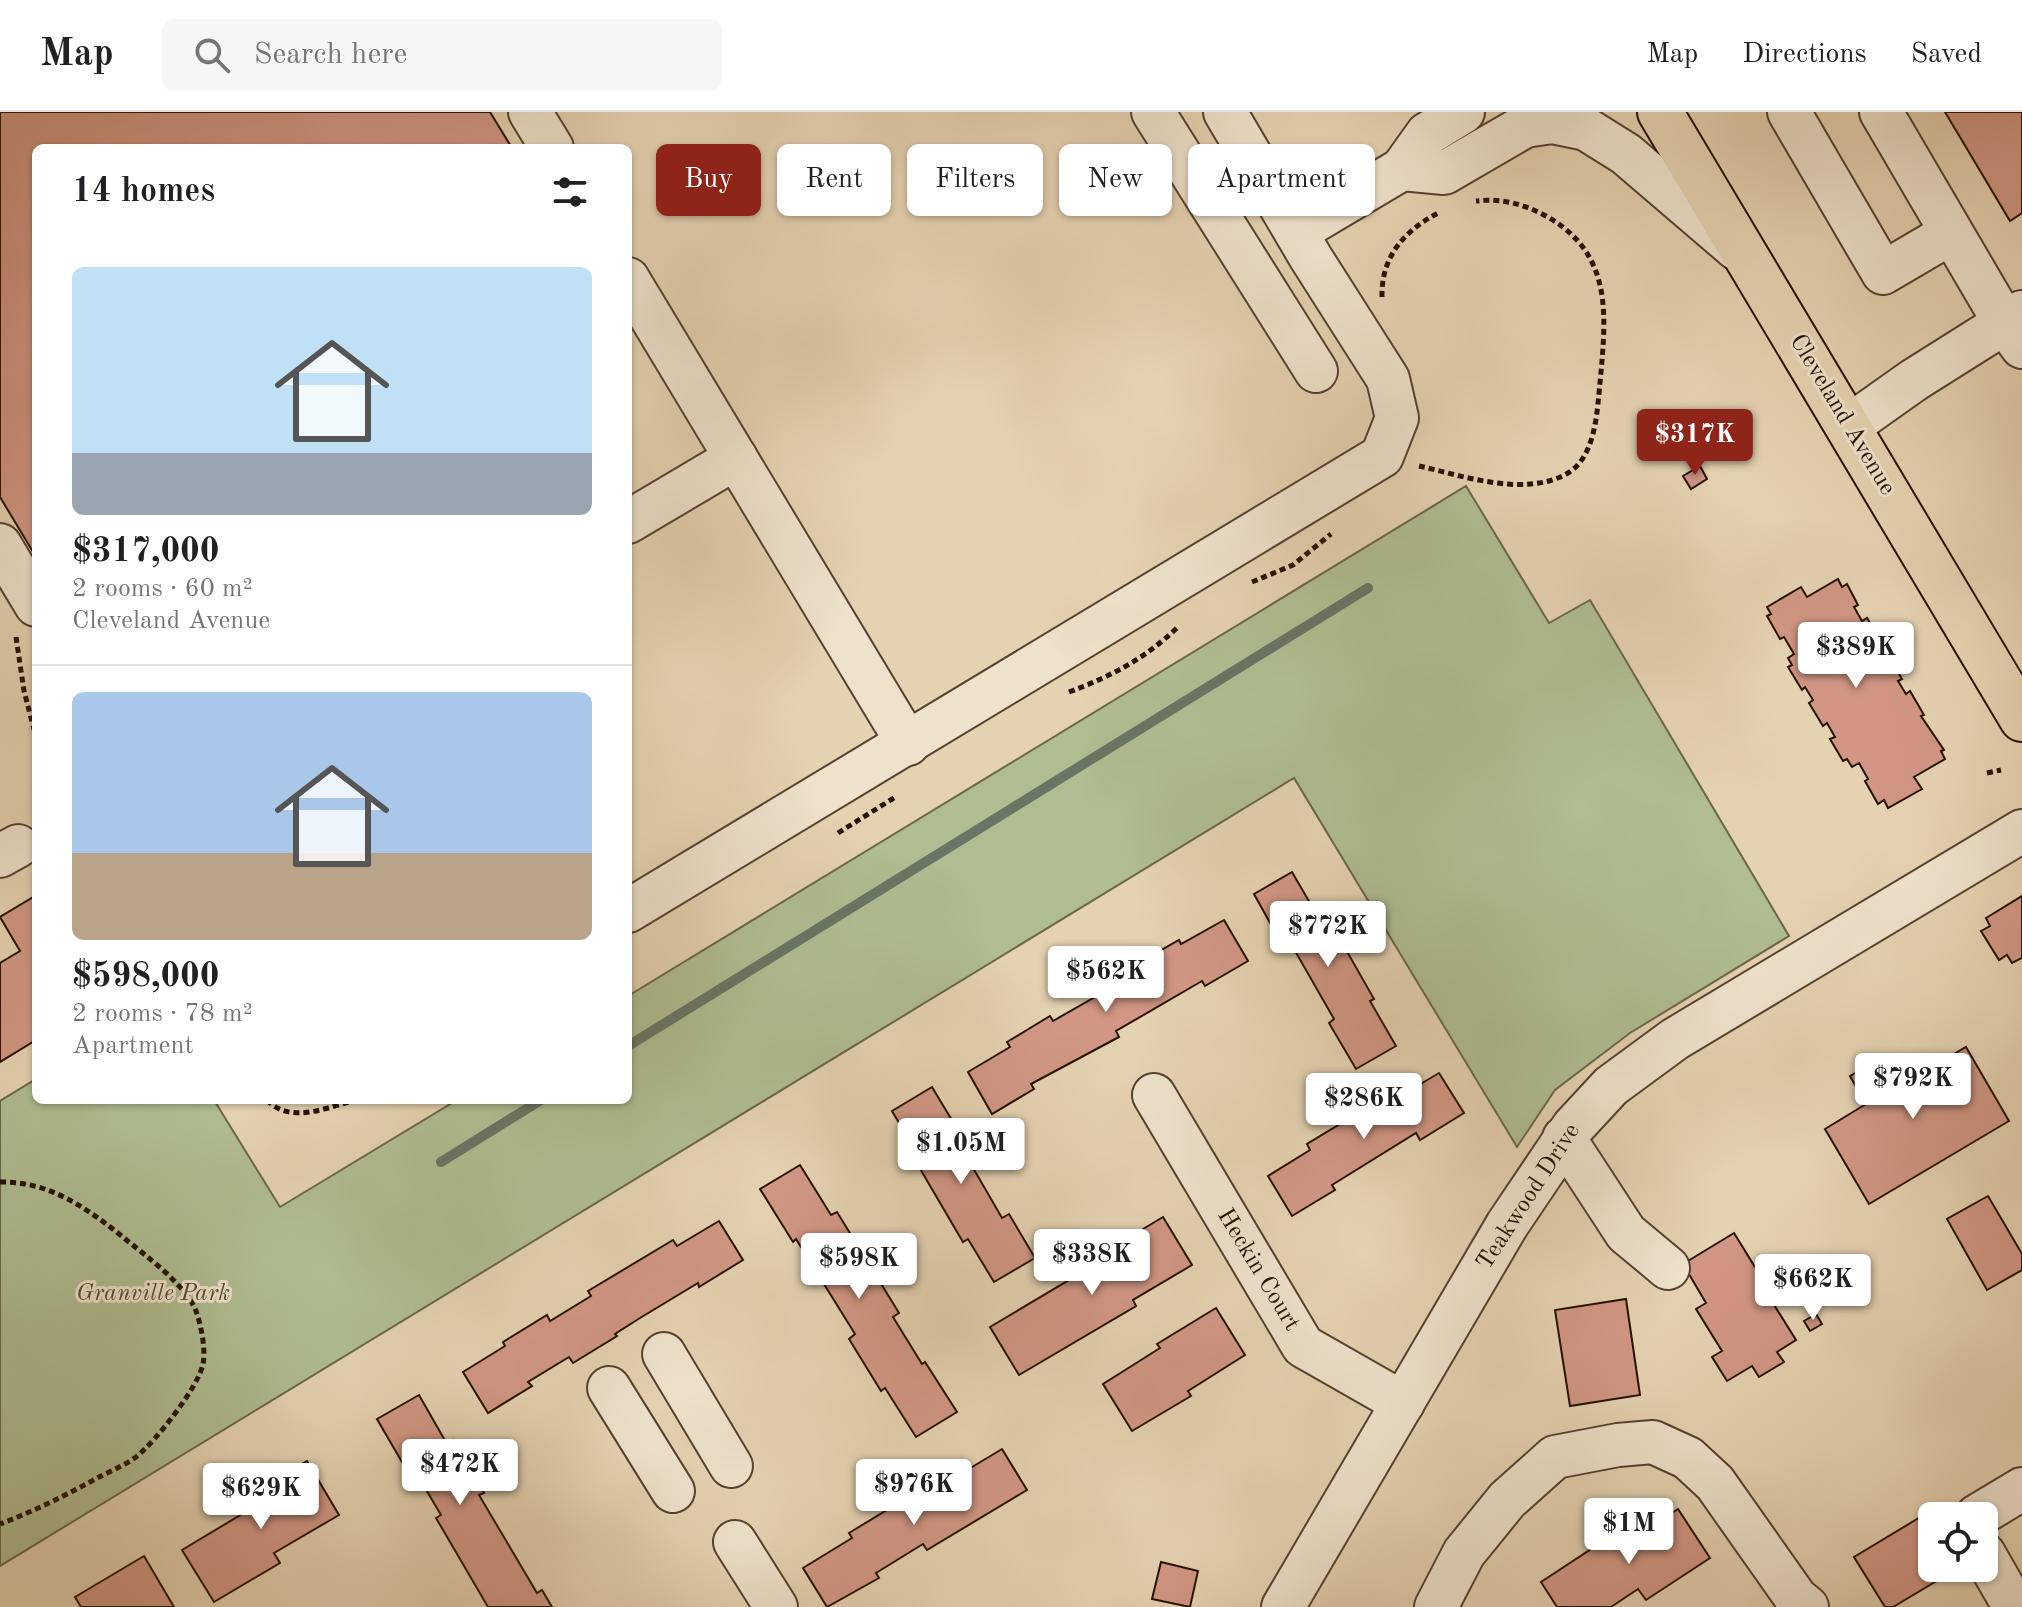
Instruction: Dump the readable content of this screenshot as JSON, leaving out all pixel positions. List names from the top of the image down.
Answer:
{
  "streets": {
    "main road": ["Cleveland Avenue"],
    "street": ["Teakwood Drive", "Heckin Court"]
  },
  "crossings": [
    ["Teakwood Drive", "Heckin Court"]
  ],
  "parks": ["Granville Park"],
  "page": {
    "header": "Map",
    "search": "Search here",
    "nav": ["Map", "Directions", "Saved"],
    "chip": [
      "Buy",
      "Rent",
      "Filters",
      "New",
      "Apartment"
    ],
    "heading": "14 homes",
    "list": [
      {
        "name": "$317,000",
        "note": "2 rooms · 60 m² · Cleveland Avenue"
      },
      {
        "name": "$598,000",
        "note": "2 rooms · 78 m² · Apartment"
      }
    ],
    "price": [
      "$317K",
      "$389K",
      "$772K",
      "$562K",
      "$792K",
      "$286K",
      "$1.05M",
      "$338K",
      "$598K",
      "$662K",
      "$472K",
      "$976K",
      "$629K",
      "$1M"
    ]
  }
}
